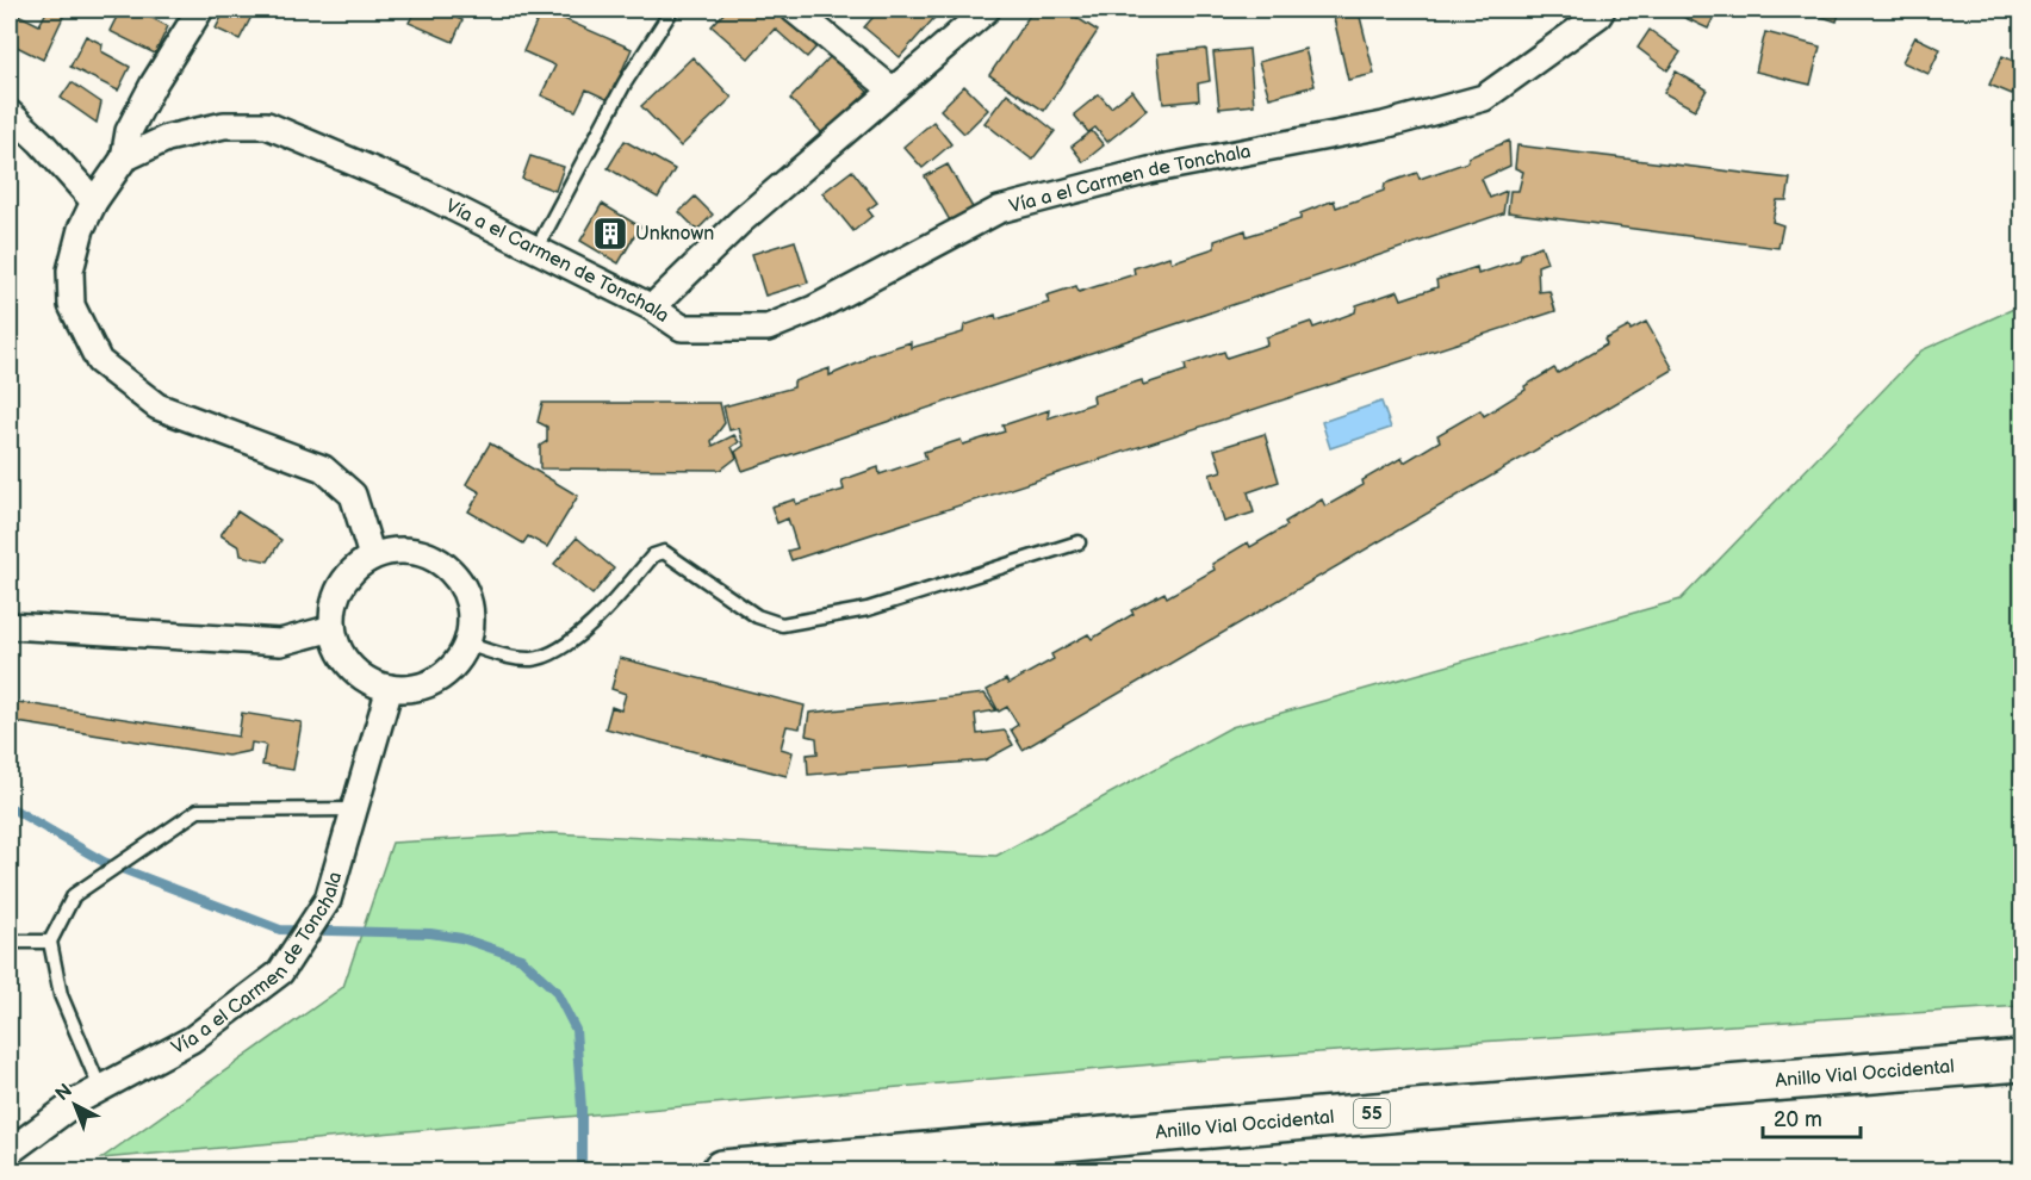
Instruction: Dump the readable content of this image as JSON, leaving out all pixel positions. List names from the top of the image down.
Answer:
{
  "streets": {
    "highway": ["Anillo Vial Occidental", "55"],
    "street": ["Vía a el Carmen de Tonchala"]
  },
  "places": {
    "building": ["Unknown"]
  },
  "scale_bar": "20 m",
  "north": "top left"
}
